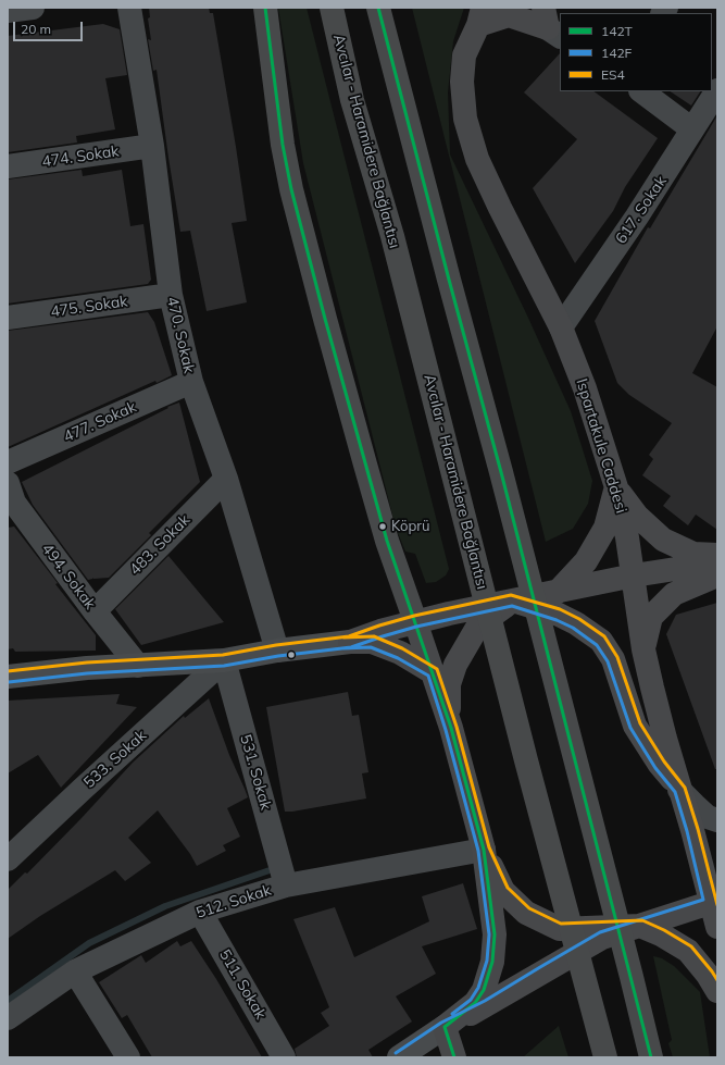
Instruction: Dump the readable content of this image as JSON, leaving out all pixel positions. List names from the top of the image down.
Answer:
{
  "streets": {
    "highway": ["Avcılar - Haramidere Bağlantısı"],
    "main road": ["Ispartakule Caddesi"],
    "street": [
      "474. Sokak",
      "617. Sokak",
      "475. Sokak",
      "470. Sokak",
      "477. Sokak",
      "483. Sokak",
      "494. Sokak",
      "533. Sokak",
      "531. Sokak",
      "512. Sokak",
      "511. Sokak"
    ]
  },
  "crossings": [
    ["474. Sokak", "470. Sokak"],
    ["617. Sokak", "Ispartakule Caddesi"],
    ["475. Sokak", "470. Sokak"],
    ["470. Sokak", "477. Sokak"],
    ["470. Sokak", "483. Sokak"],
    ["483. Sokak", "494. Sokak"],
    ["533. Sokak", "531. Sokak"],
    ["531. Sokak", "512. Sokak"],
    ["512. Sokak", "511. Sokak"]
  ],
  "places": ["Köprü"],
  "lines": ["transit line 142T", "transit line ES4", "transit line 142F"],
  "legend": ["142T", "142F", "ES4"],
  "scale_bar": "20 m"
}
